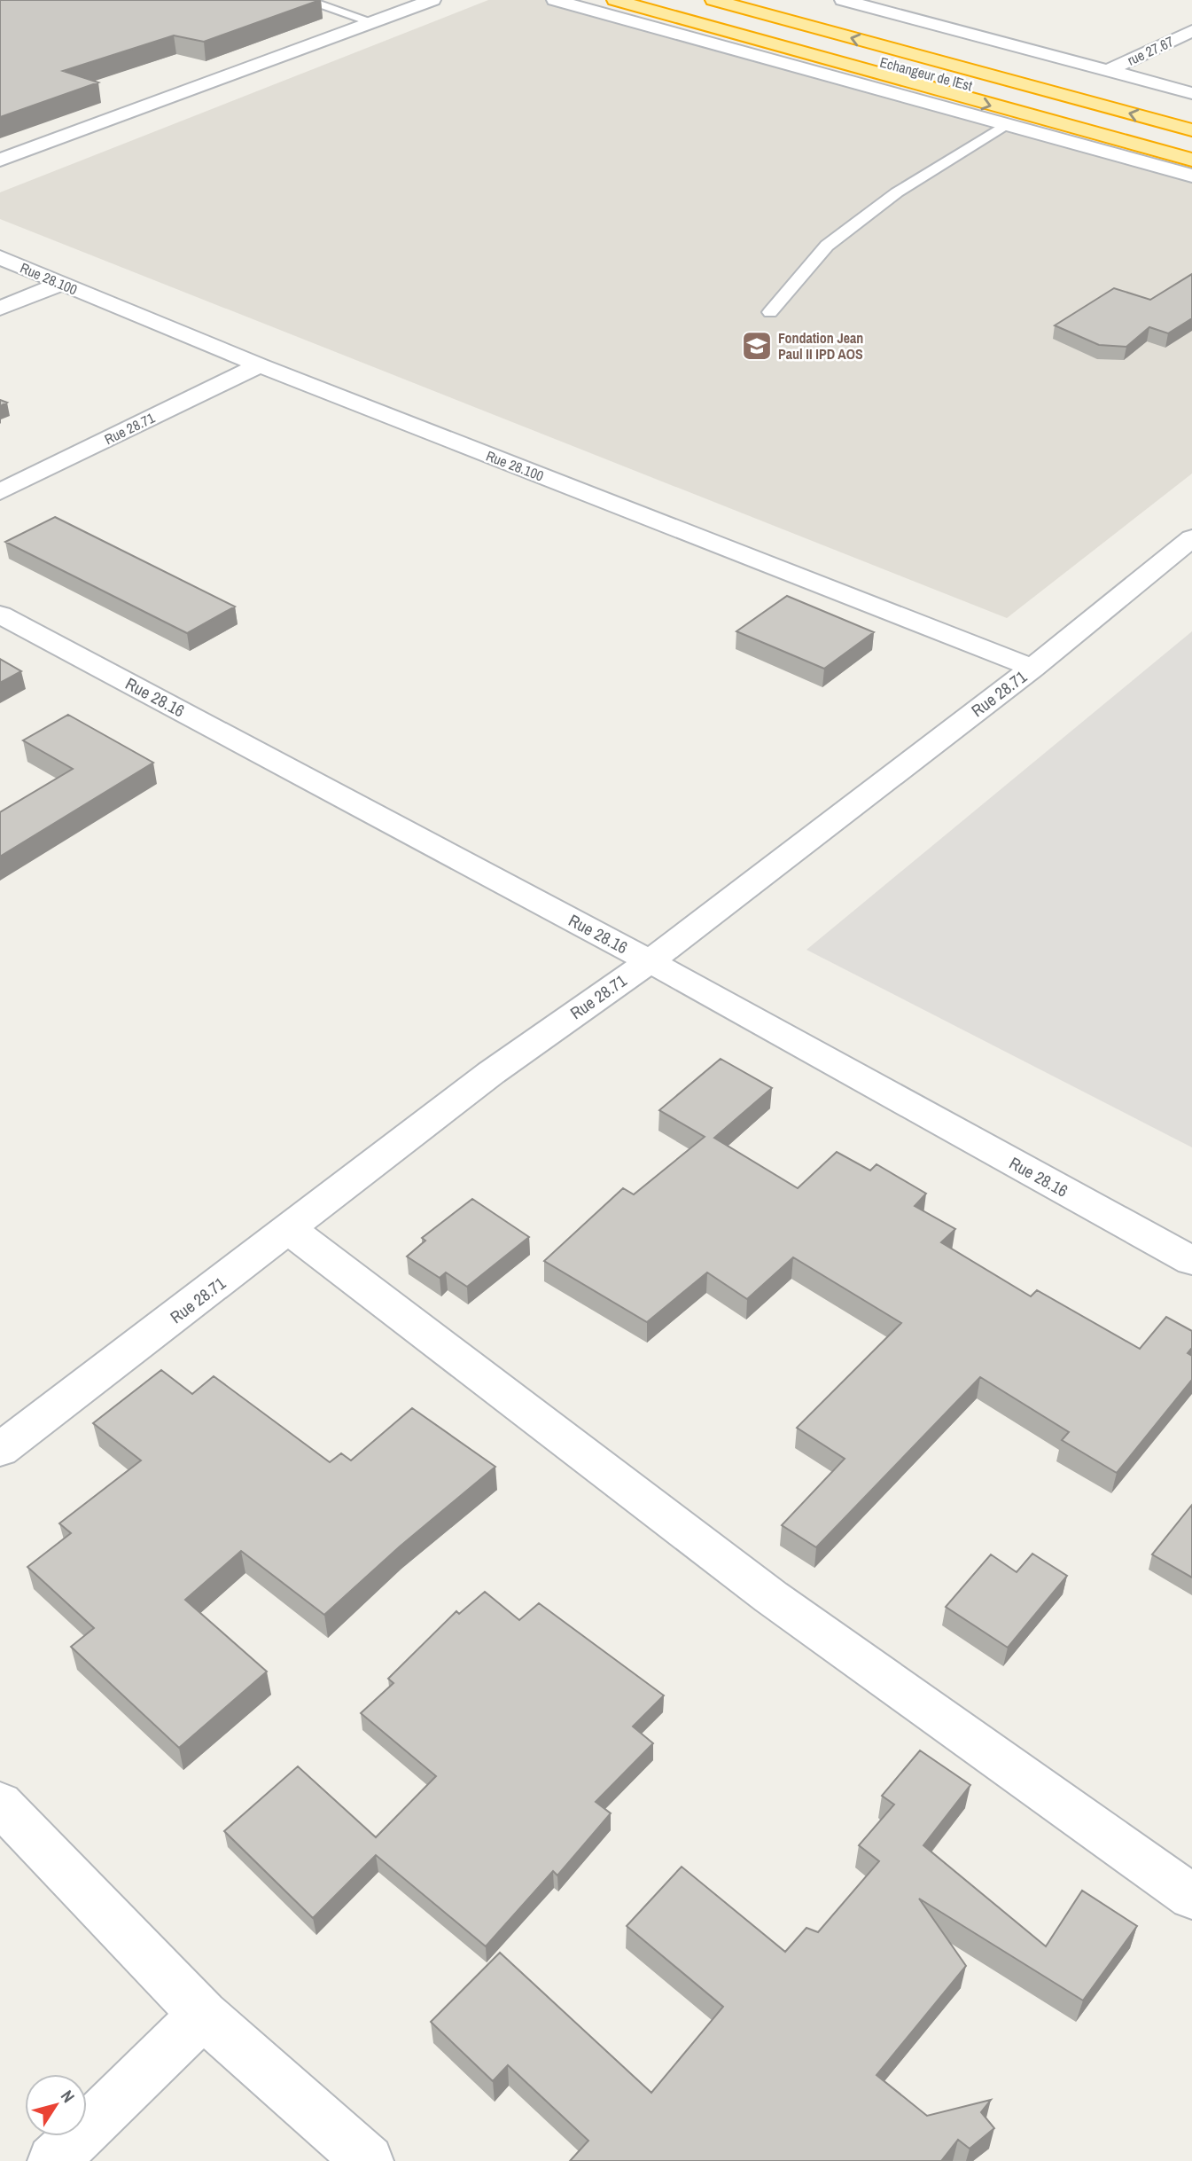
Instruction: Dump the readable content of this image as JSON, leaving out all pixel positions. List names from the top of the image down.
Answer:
{
  "streets": {
    "highway": ["Echangeur de l´Est"],
    "street": [
      "rue 27.67",
      "Rue 28.100",
      "Rue 28.71",
      "Rue 28.16"
    ]
  },
  "crossings": [
    ["Rue 28.100", "Rue 28.71"],
    ["Rue 28.71", "Rue 28.16"]
  ],
  "places": {
    "school or university": ["Fondation Jean Paul II IPD AOS"]
  },
  "north": "top right"
}
